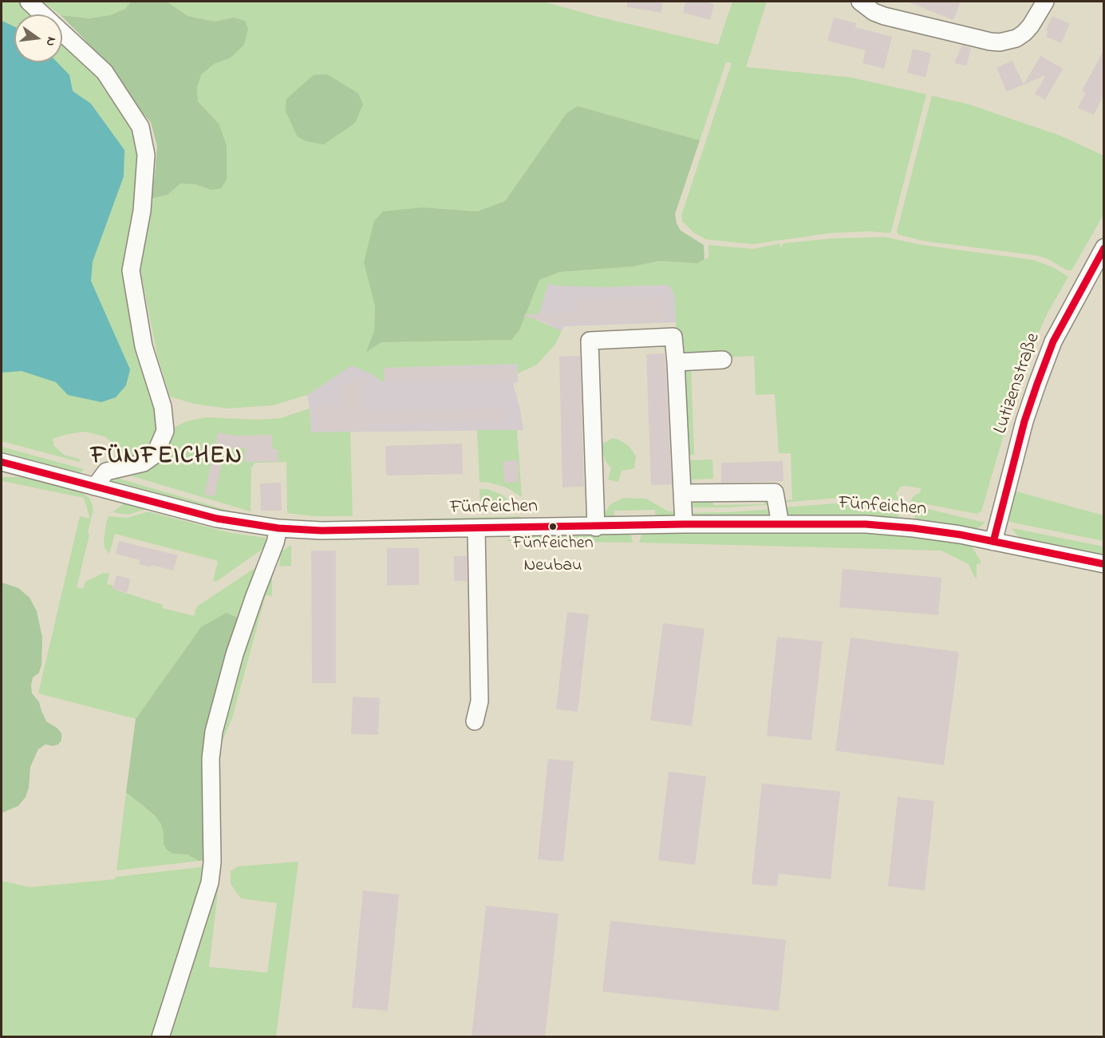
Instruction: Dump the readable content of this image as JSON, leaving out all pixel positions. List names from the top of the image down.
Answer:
{
  "streets": {
    "street": ["Lutizenstraße", "Fünfeichen"]
  },
  "crossings": [
    ["Lutizenstraße", "Fünfeichen"]
  ],
  "districts": ["FÜNFEICHEN"],
  "places": ["Fünfeichen Neubau"],
  "north": "right"
}
